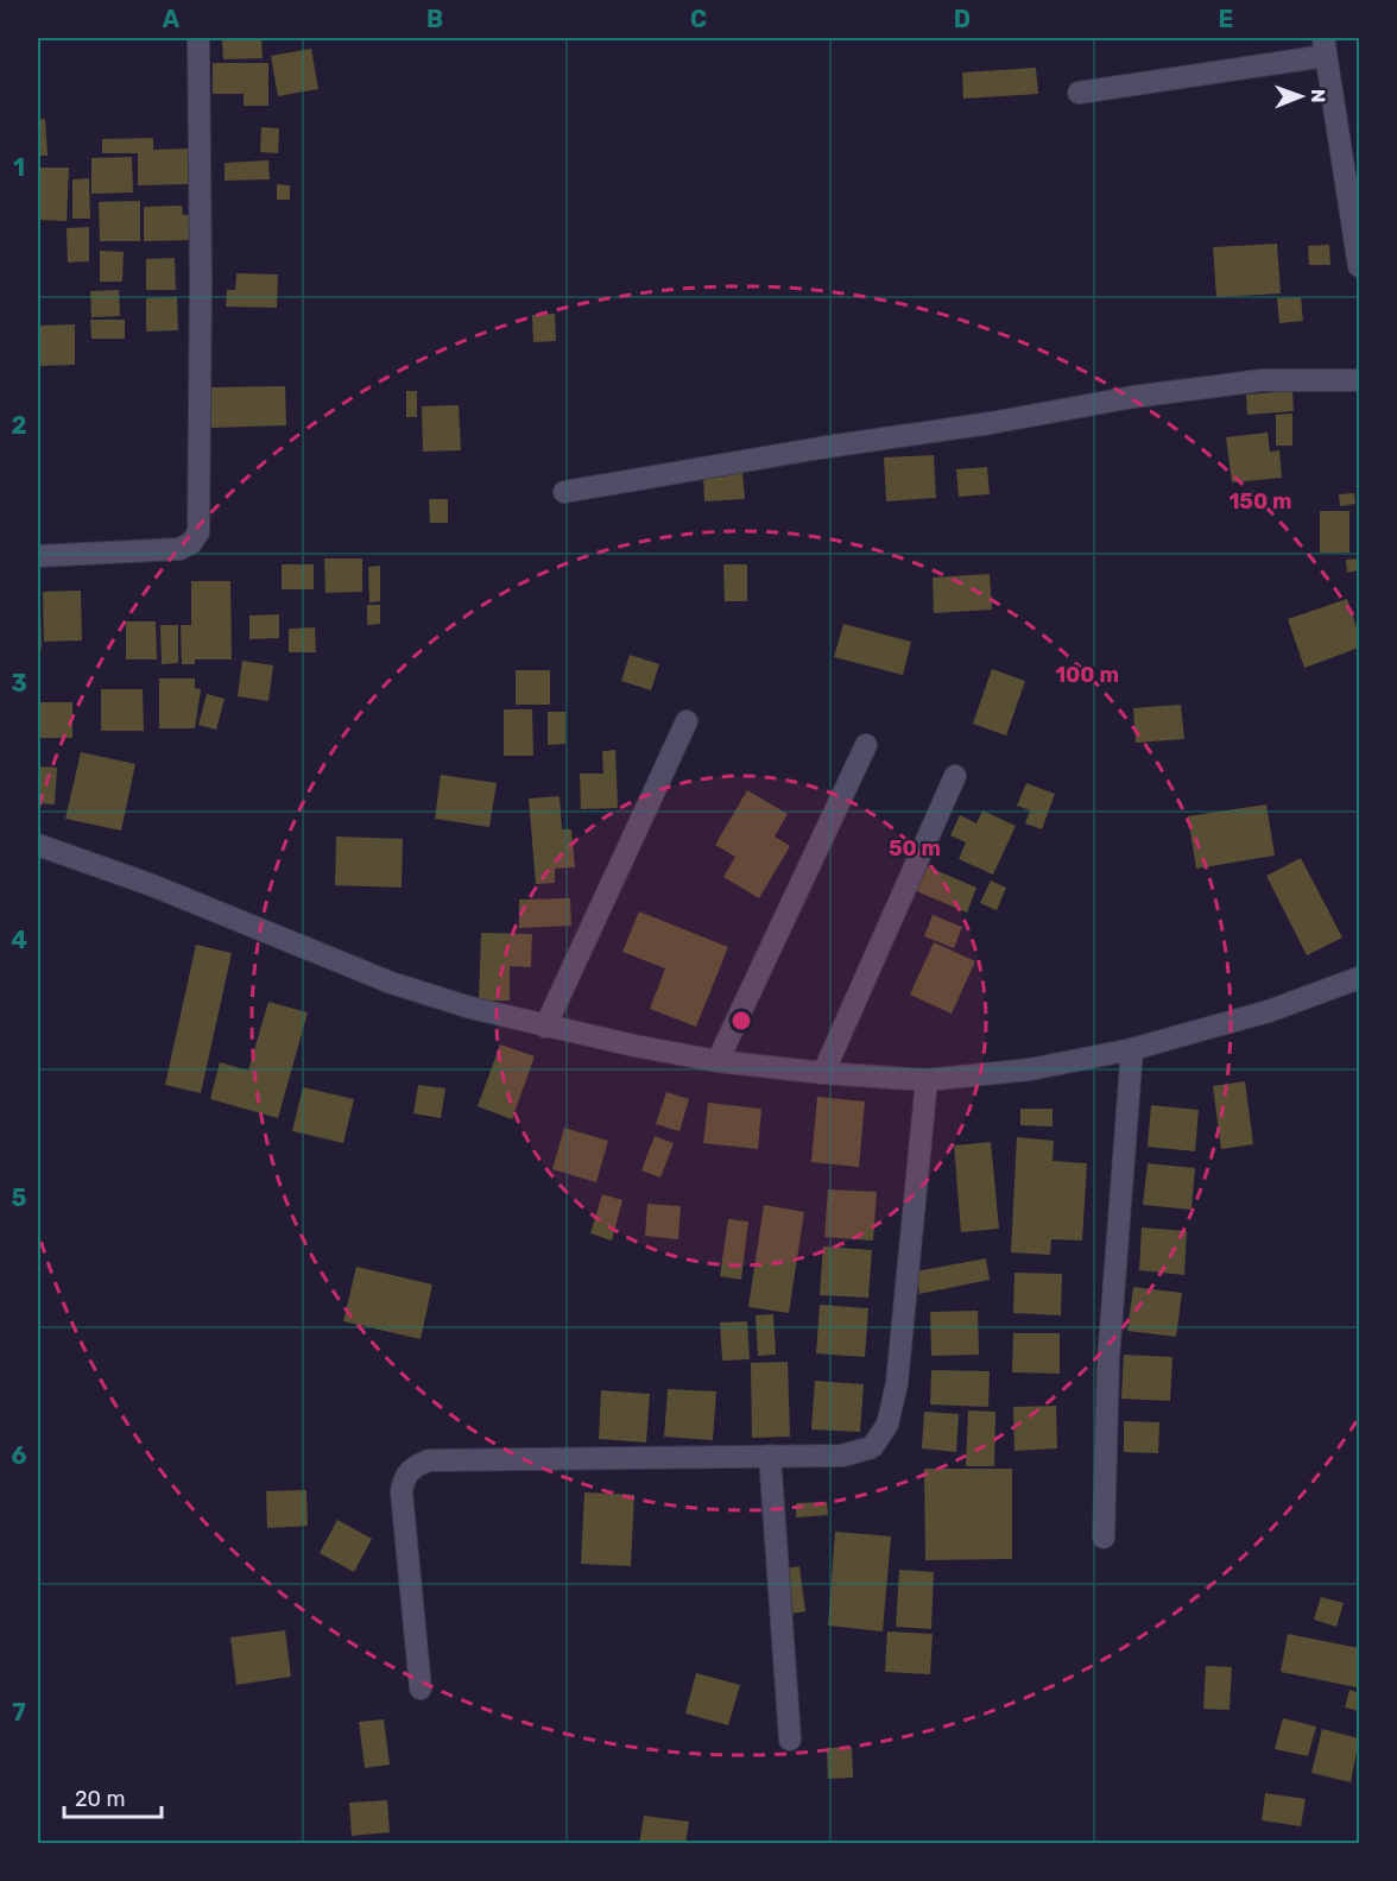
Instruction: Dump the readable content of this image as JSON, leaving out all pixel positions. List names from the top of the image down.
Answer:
{
  "scale_bar": "20 m",
  "north": "right",
  "grid": {
    "columns": [
      "A",
      "B",
      "C",
      "D",
      "E"
    ],
    "rows": [
      "1",
      "2",
      "3",
      "4",
      "5",
      "6",
      "7"
    ]
  },
  "rings": ["150 m", "100 m", "50 m"]
}
